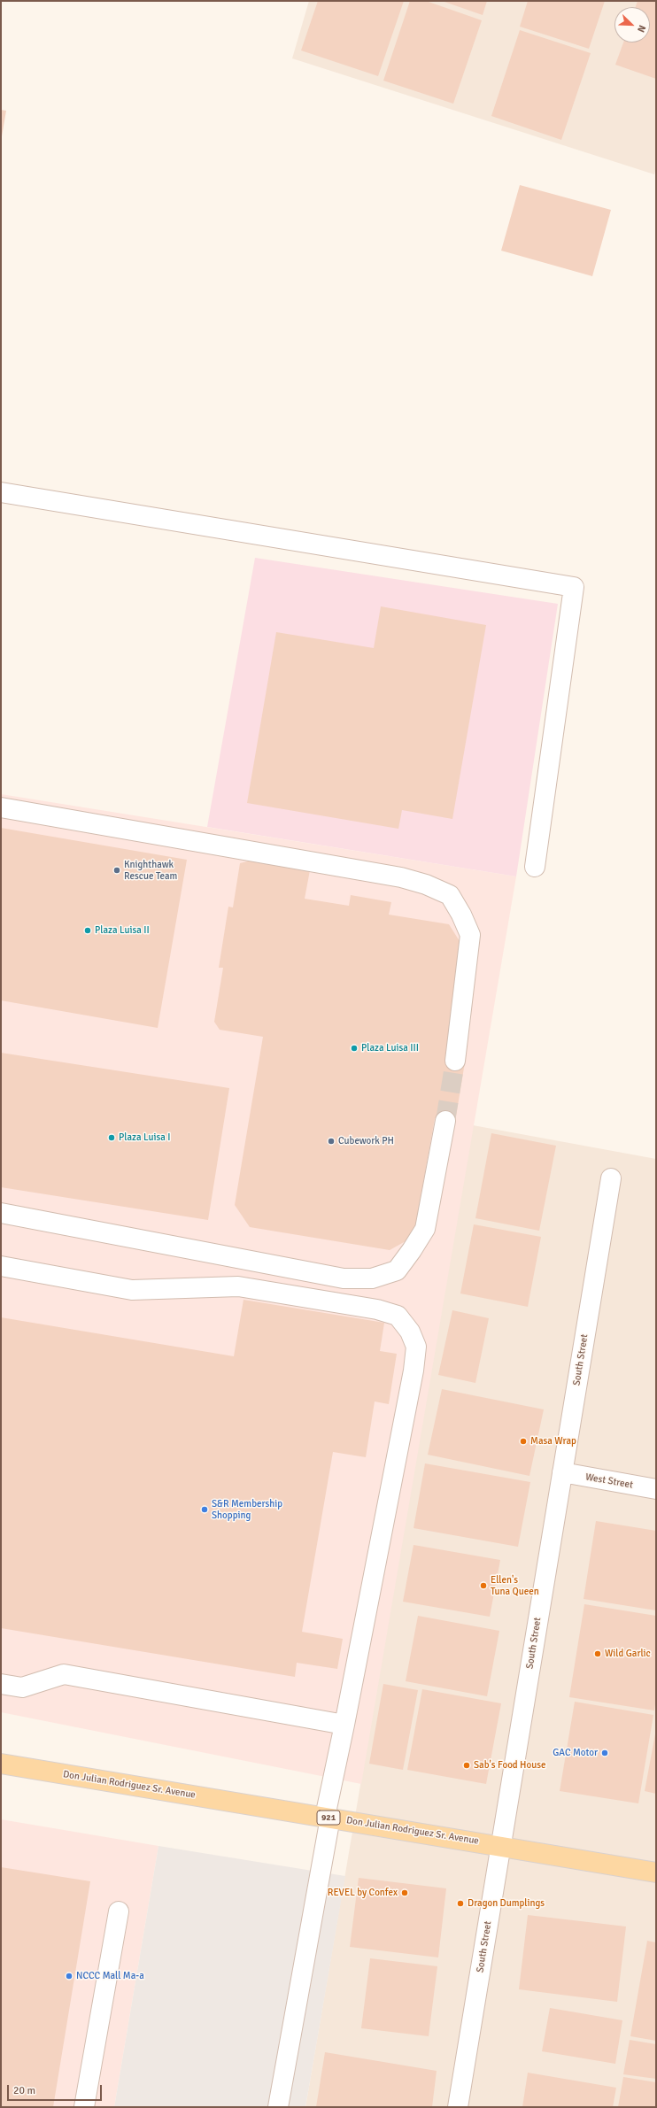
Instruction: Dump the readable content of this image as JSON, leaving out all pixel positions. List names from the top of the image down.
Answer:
{
  "streets": {
    "main road": ["Don Julian Rodriguez Sr. Avenue", "921"],
    "street": ["South Street", "West Street"]
  },
  "crossings": [
    ["South Street", "West Street"],
    ["South Street", "Don Julian Rodriguez Sr. Avenue"]
  ],
  "places": [
    "Knighthawk Rescue Team",
    "Plaza Luisa II",
    "Plaza Luisa III",
    "Plaza Luisa I",
    "Cubework PH",
    "Masa Wrap",
    "S&R Membership Shopping",
    "Ellen's Tuna Queen",
    "Wild Garlic",
    "GAC Motor",
    "Sab's Food House",
    "REVEL by Confex",
    "Dragon Dumplings",
    "NCCC Mall Ma-a"
  ],
  "scale_bar": "20 m",
  "north": "bottom right"
}
